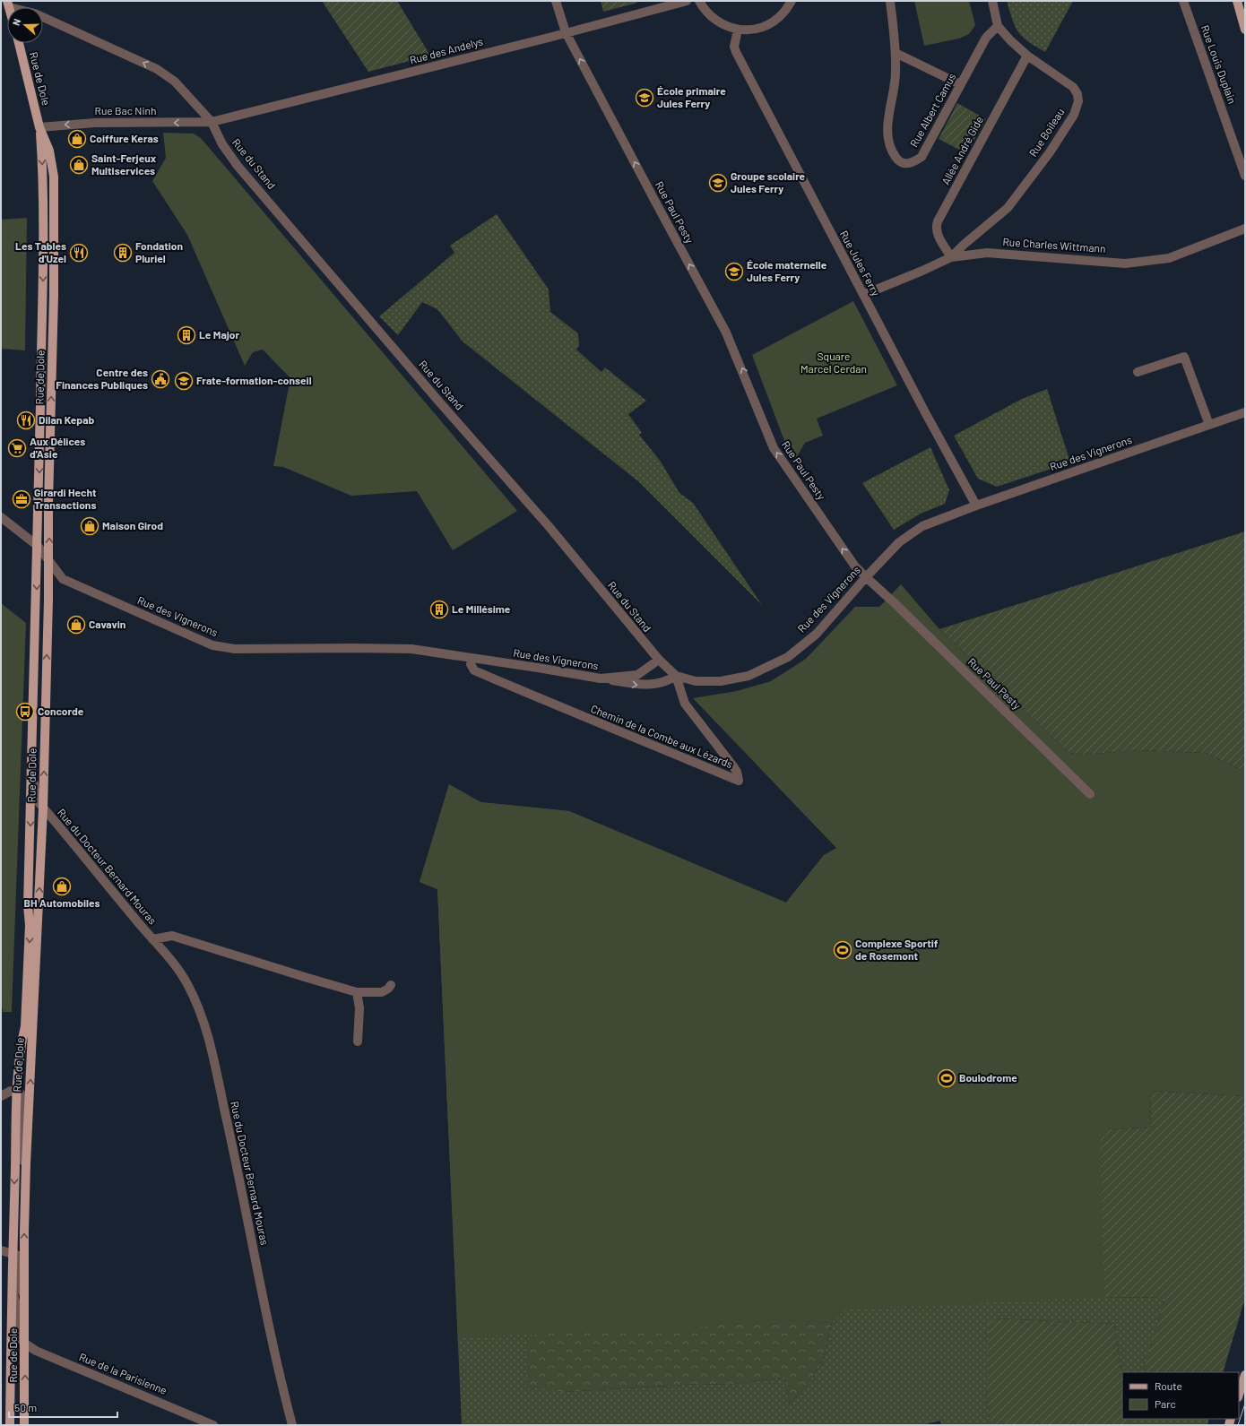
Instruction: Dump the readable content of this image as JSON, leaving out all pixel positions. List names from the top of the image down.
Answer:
{
  "streets": {
    "main road": ["Rue de Dole"],
    "street": [
      "Rue des Andelys",
      "Rue Louis Duplain",
      "Rue Albert Camus",
      "Rue Bac Ninh",
      "Rue Boileau",
      "Allée André Gide",
      "Rue du Stand",
      "Rue Paul Pesty",
      "Rue Charles Wittmann",
      "Rue Jules Ferry",
      "Rue des Vignerons",
      "Chemin de la Combe aux Lézards",
      "Rue du Docteur Bernard Mouras",
      "Rue de la Parisienne"
    ]
  },
  "crossings": [
    ["Rue des Andelys", "Rue Bac Ninh"],
    ["Rue des Andelys", "Rue du Stand"],
    ["Rue des Andelys", "Rue Paul Pesty"],
    ["Rue de Dole", "Rue Bac Ninh"],
    ["Rue de Dole", "Rue des Vignerons"],
    ["Rue de Dole", "Rue du Docteur Bernard Mouras"],
    ["Rue de Dole", "Rue de la Parisienne"],
    ["Rue Albert Camus", "Rue Boileau"],
    ["Rue Bac Ninh", "Rue du Stand"],
    ["Rue Boileau", "Allée André Gide"],
    ["Rue Boileau", "Rue Charles Wittmann"],
    ["Allée André Gide", "Rue Charles Wittmann"],
    ["Rue du Stand", "Rue des Vignerons"],
    ["Rue Paul Pesty", "Rue des Vignerons"],
    ["Rue Charles Wittmann", "Rue Jules Ferry"],
    ["Rue Jules Ferry", "Rue des Vignerons"],
    ["Rue des Vignerons", "Chemin de la Combe aux Lézards"]
  ],
  "one_way": ["Rue Bac Ninh", "Rue Paul Pesty"],
  "parks": ["Square Marcel Cerdan"],
  "places": {
    "school or university": [
      "École primaire Jules Ferry",
      "Groupe scolaire Jules Ferry",
      "École maternelle Jules Ferry",
      "Frate-formation-conseil"
    ],
    "shop": [
      "Coiffure Keras",
      "Saint-Ferjeux Multiservices",
      "Maison Girod",
      "Cavavin",
      "BH Automobiles"
    ],
    "restaurant": ["Les Tables d'Uzel", "Dilan Kepab"],
    "building": ["Fondation Pluriel", "Le Major", "Le Millésime"],
    "public building": ["Centre des Finances Publiques"],
    "supermarket": ["Aux Délices d'Asie"],
    "office": ["Girardi Hecht Transactions"],
    "bus stop": ["Concorde"],
    "sports": ["Complexe Sportif de Rosemont", "Boulodrome"]
  },
  "legend": ["Route", "Parc"],
  "scale_bar": "50 m",
  "north": "left"
}
